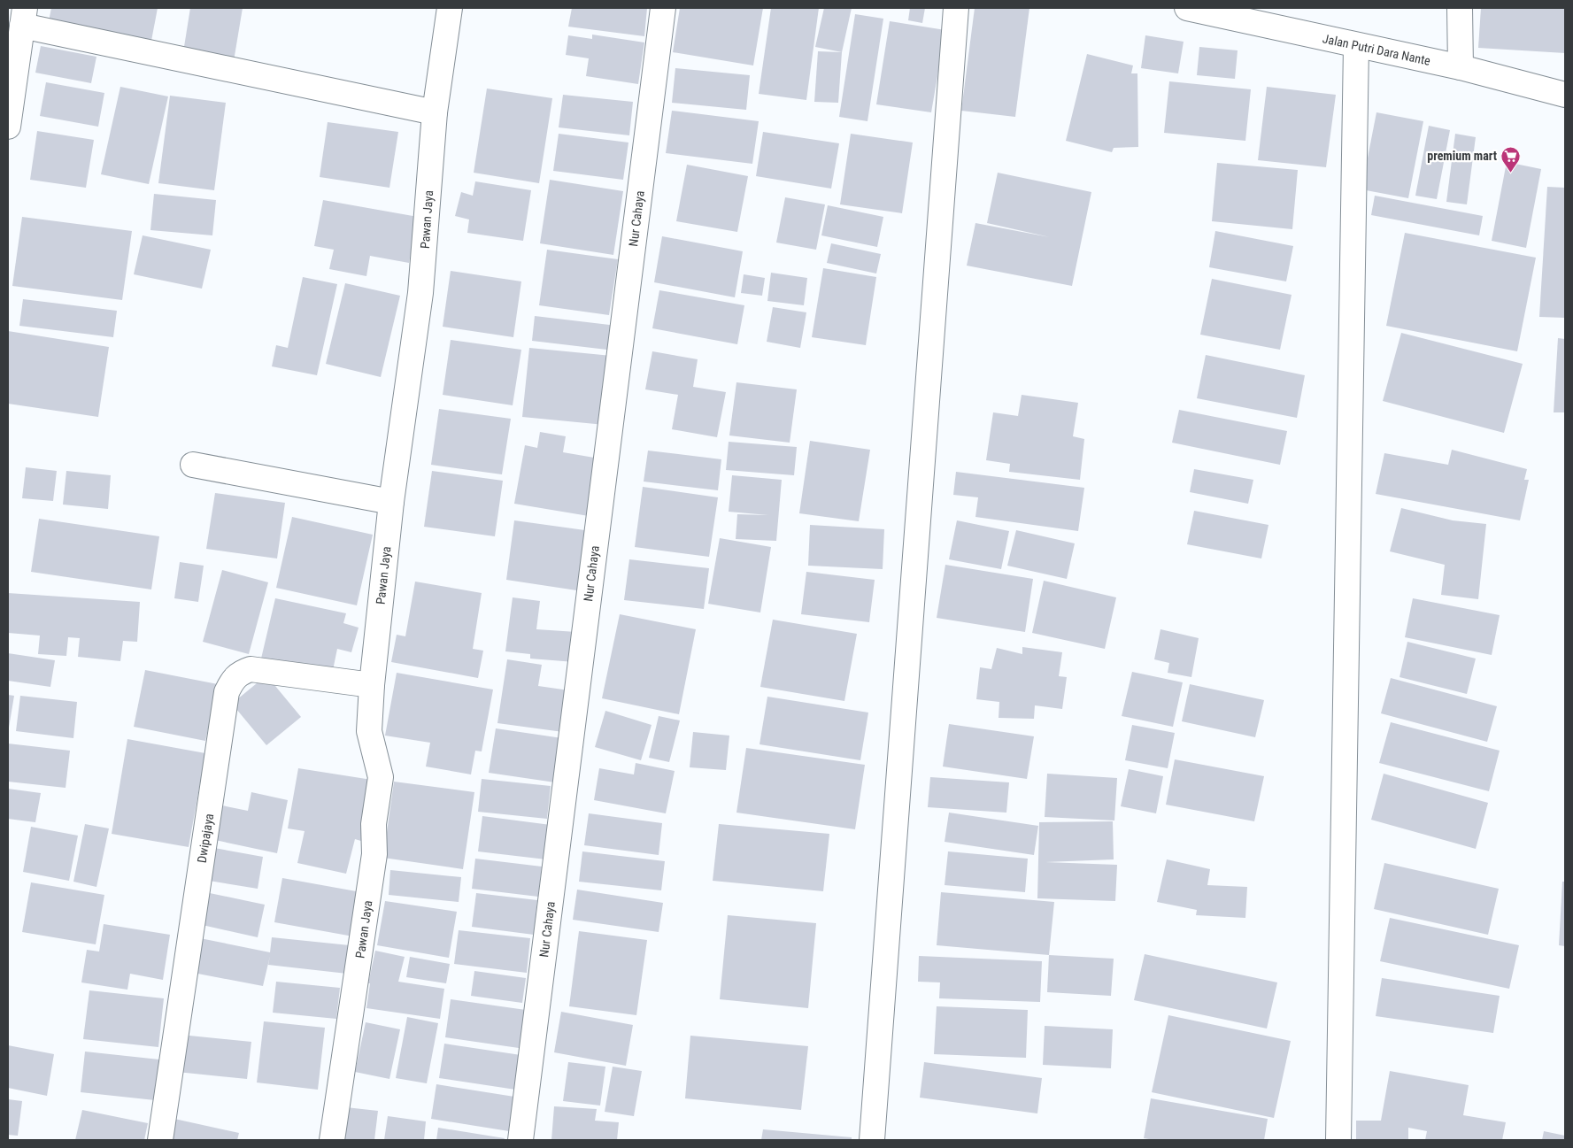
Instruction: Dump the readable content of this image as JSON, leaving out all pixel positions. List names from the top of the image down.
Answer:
{
  "streets": {
    "street": [
      "Jalan Putri Dara Nante",
      "Nur Cahaya",
      "Pawan Jaya",
      "Dwipajaya"
    ]
  },
  "crossings": [
    ["Pawan Jaya", "Dwipajaya"]
  ],
  "places": {
    "supermarket": ["premium mart"]
  }
}
